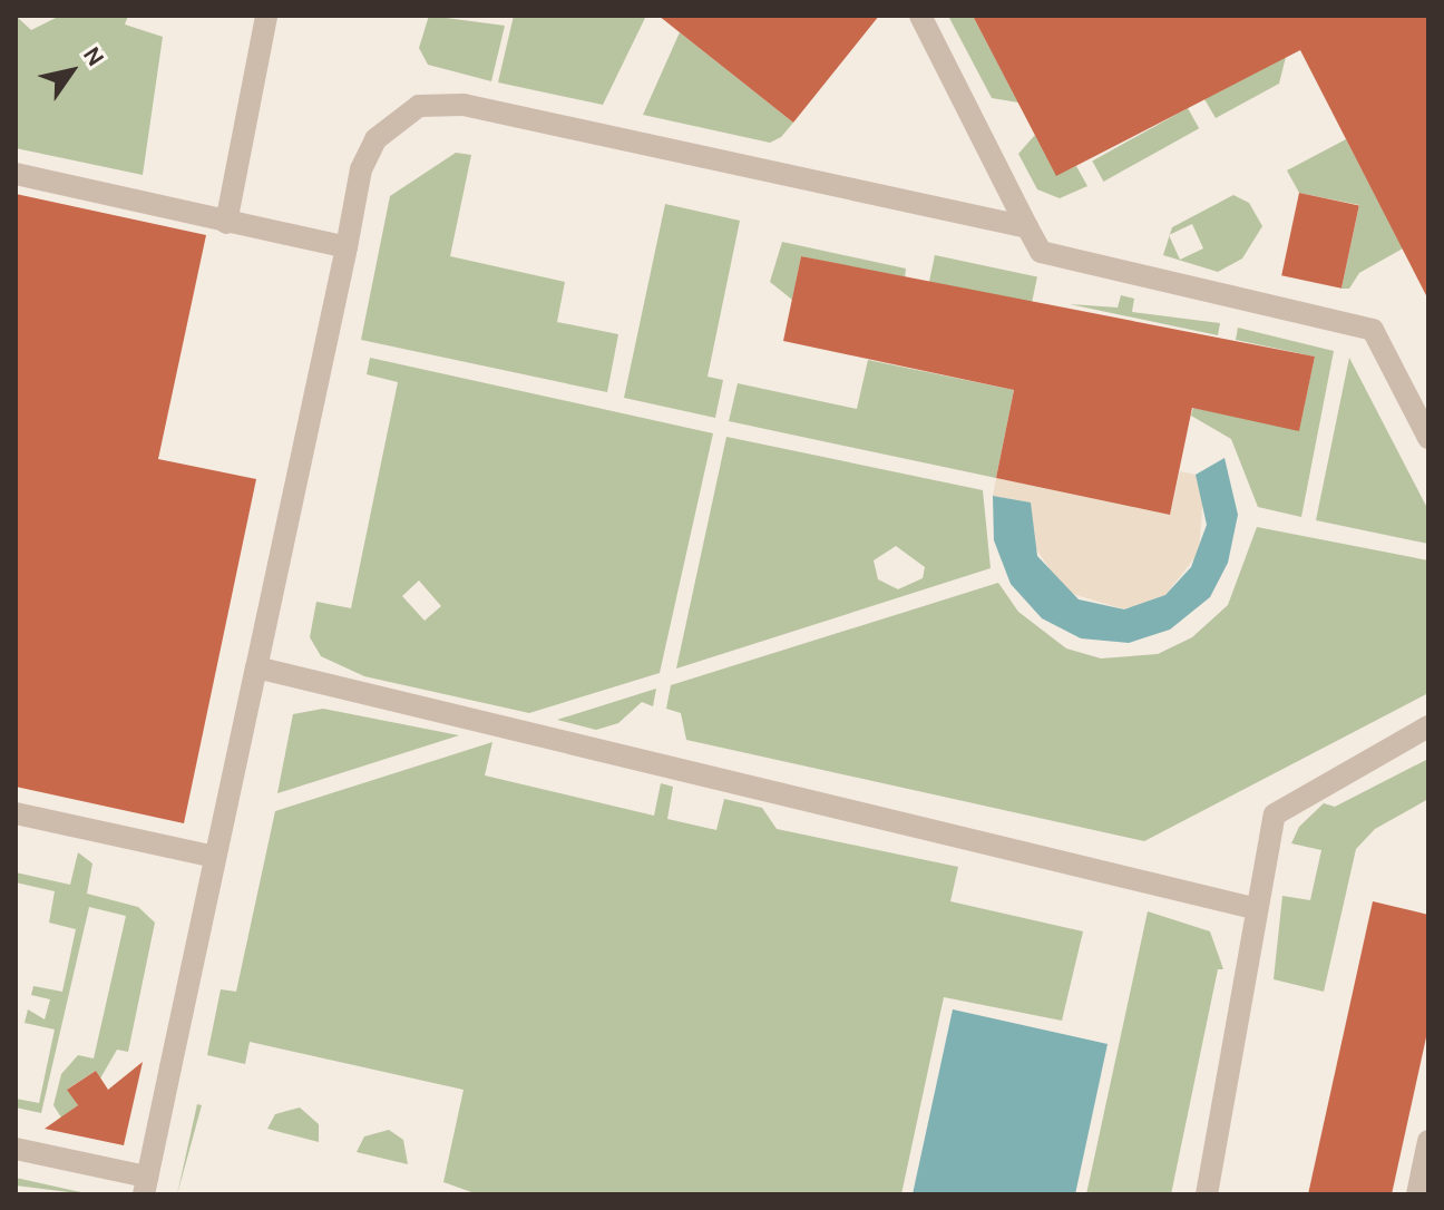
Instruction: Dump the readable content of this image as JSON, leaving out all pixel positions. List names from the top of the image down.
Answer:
{
  "north": "top right"
}
